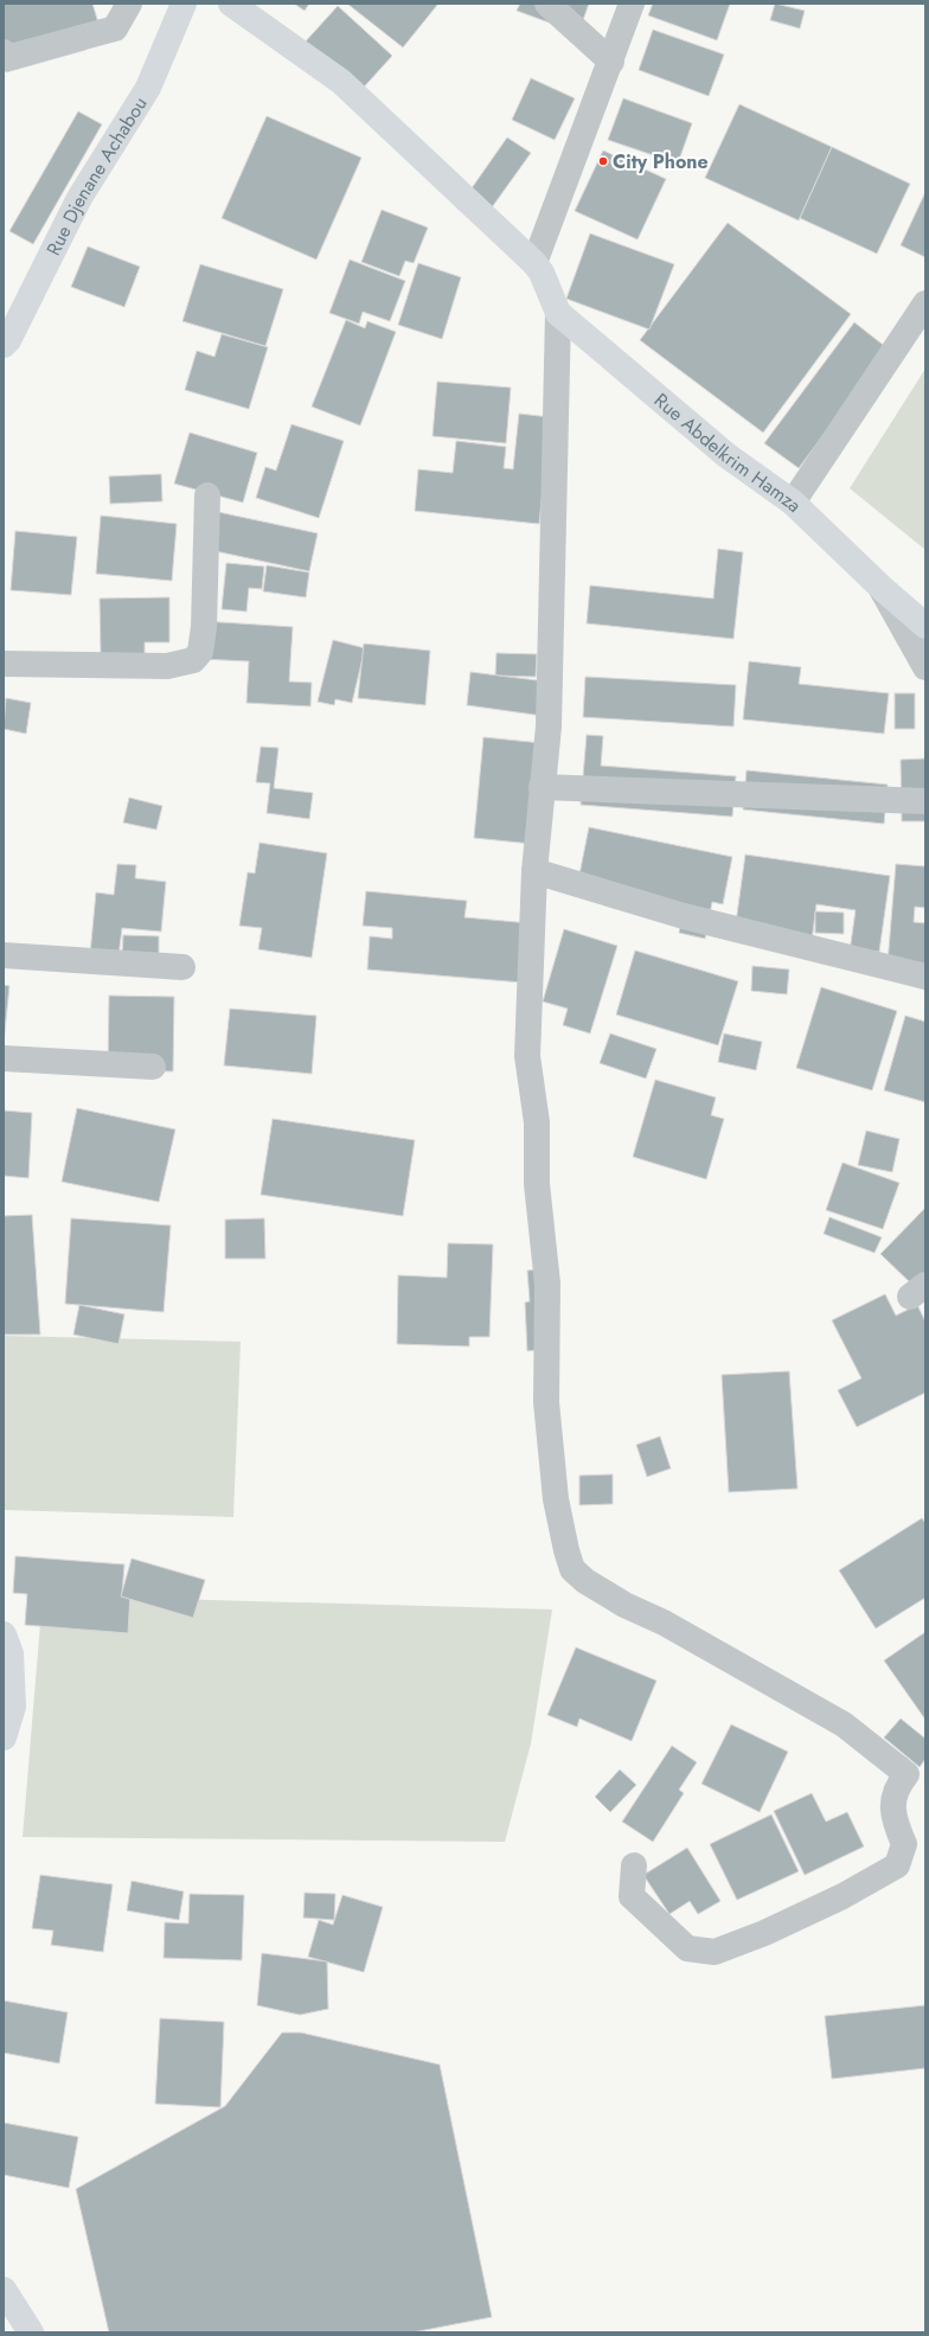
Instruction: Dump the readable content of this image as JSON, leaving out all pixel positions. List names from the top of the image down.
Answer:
{
  "streets": {
    "street": ["Rue Djenane Achabou", "Rue Abdelkrim Hamza"]
  },
  "places": ["City Phone"]
}
